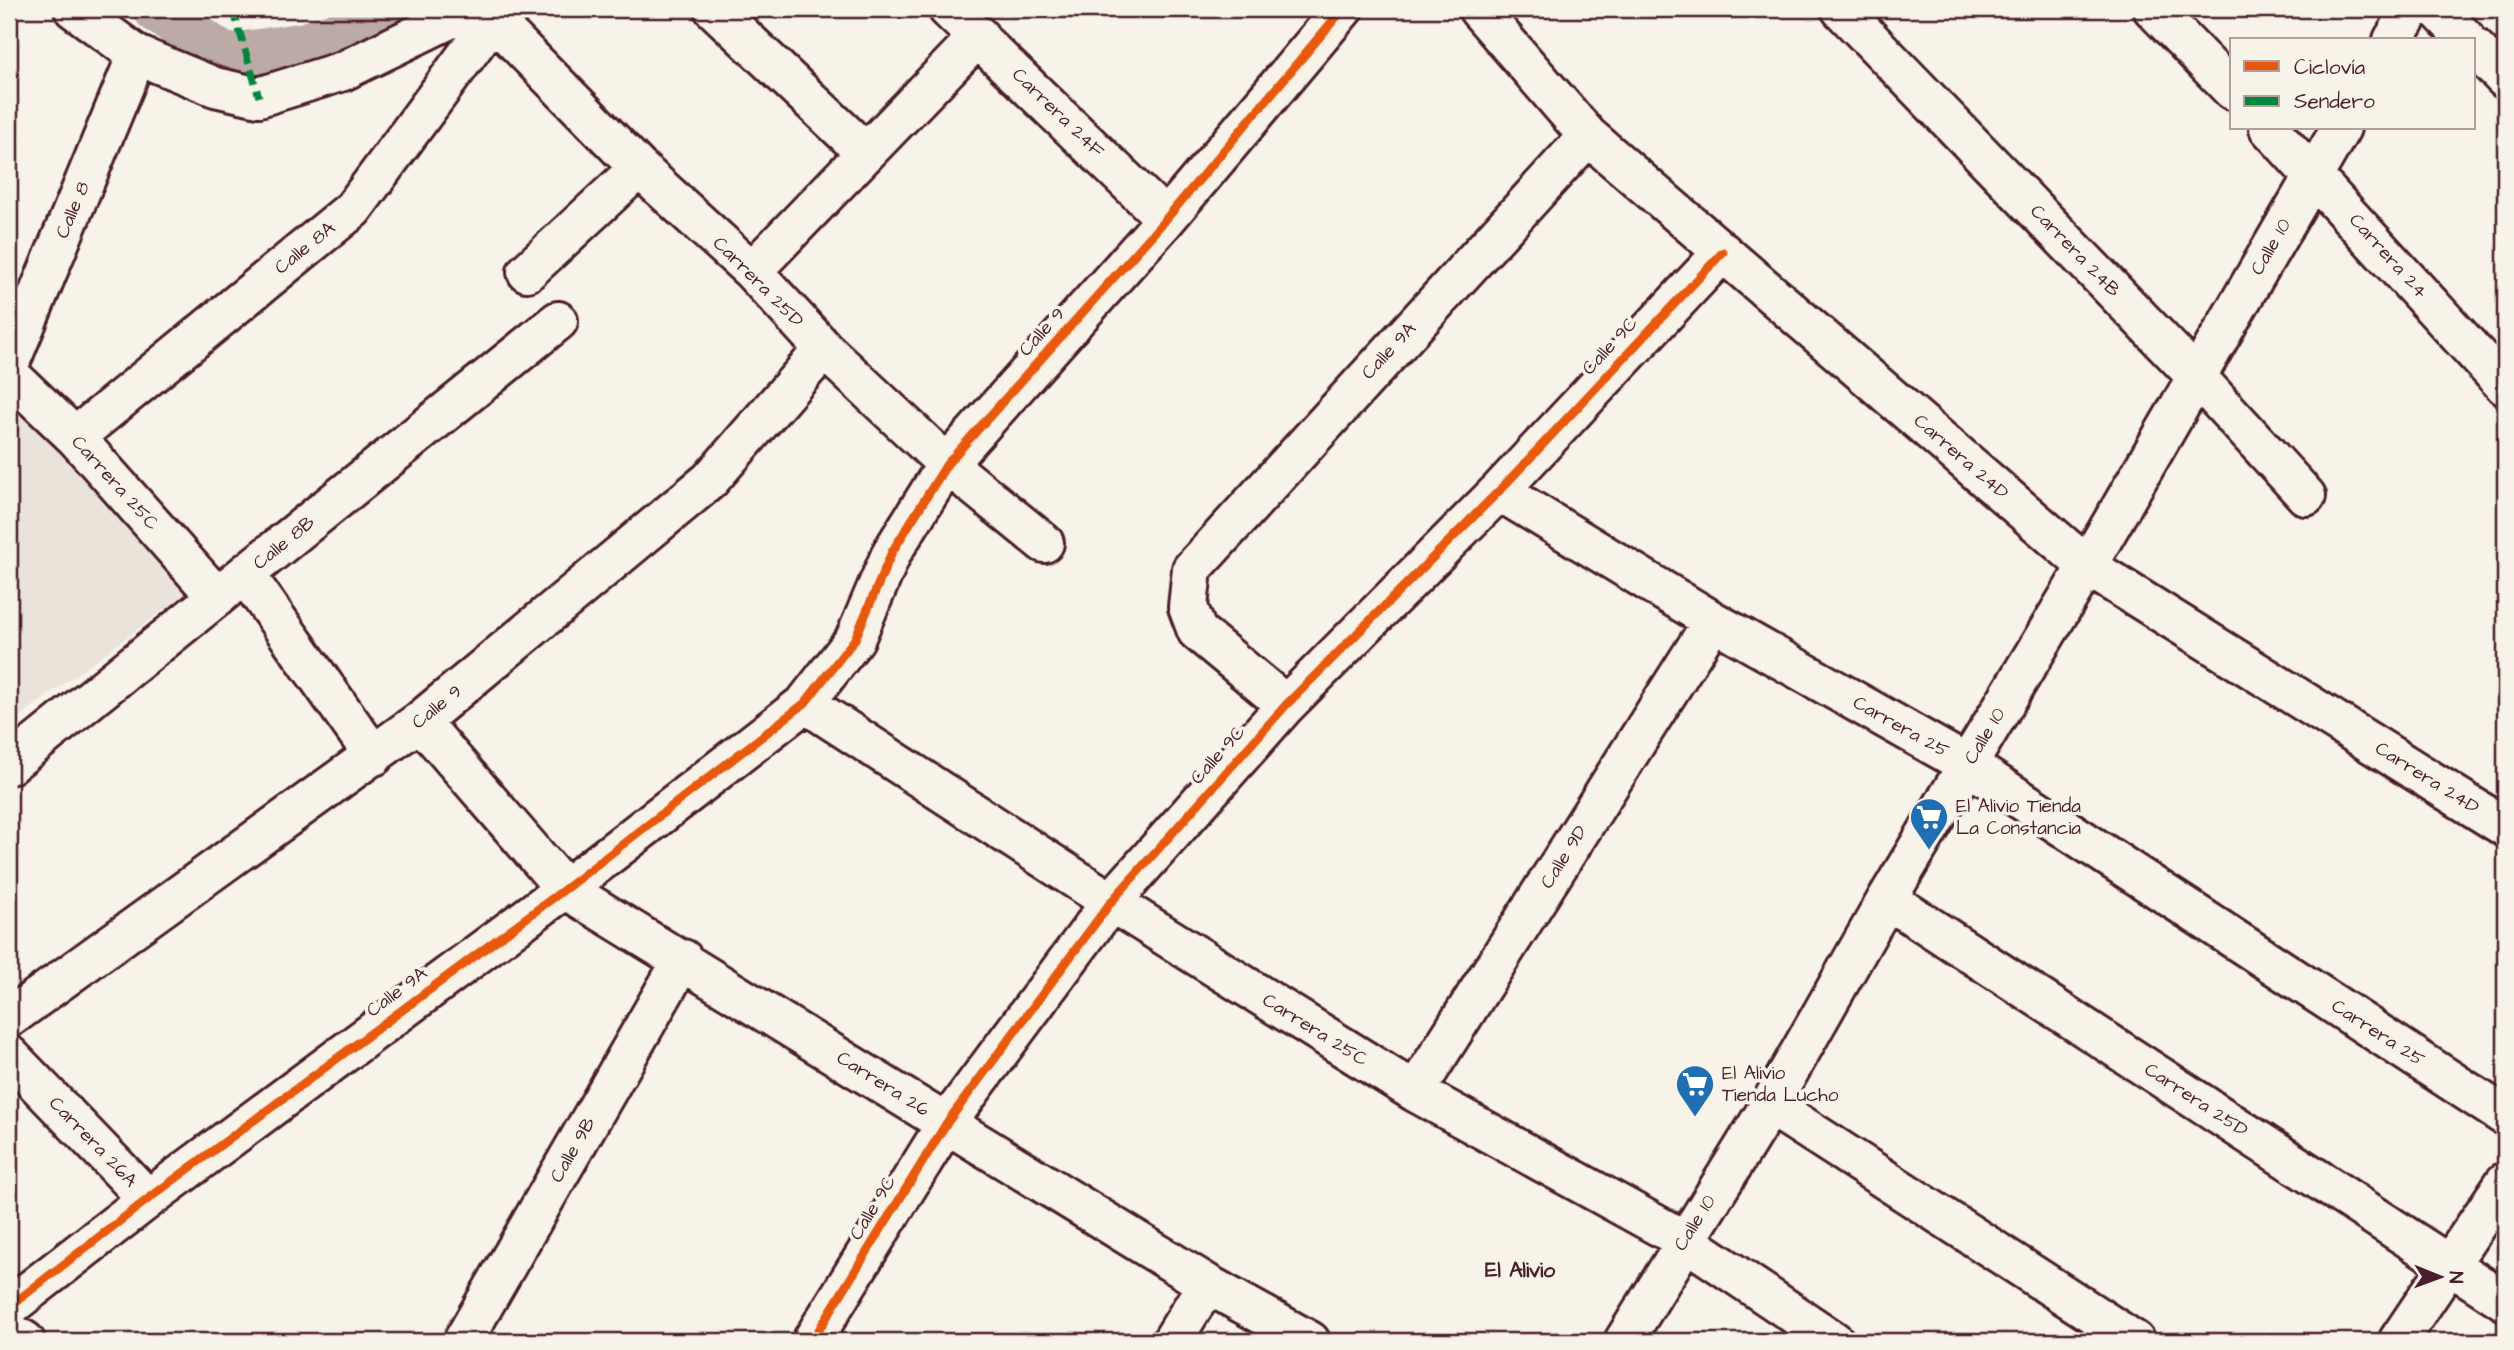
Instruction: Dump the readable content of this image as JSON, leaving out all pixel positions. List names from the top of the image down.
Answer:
{
  "streets": {
    "street": [
      "Carrera 24F",
      "Calle 8",
      "Calle 10",
      "Calle 8A",
      "Carrera 24B",
      "Carrera 24",
      "Carrera 25D",
      "Calle 9",
      "Calle 9C",
      "Calle 9A",
      "Carrera 24D",
      "Carrera 25C",
      "Calle 8B",
      "Carrera 25",
      "Calle 9D",
      "Carrera 26",
      "Carrera 26A",
      "Calle 9B"
    ]
  },
  "crossings": [
    ["Carrera 24F", "Calle 9"],
    ["Calle 10", "Carrera 24B"],
    ["Calle 10", "Carrera 24"],
    ["Calle 10", "Carrera 25D"],
    ["Calle 10", "Carrera 24D"],
    ["Calle 10", "Carrera 25C"],
    ["Calle 10", "Carrera 25"],
    ["Calle 8A", "Carrera 25D"],
    ["Calle 8A", "Carrera 25C"],
    ["Carrera 25D", "Calle 9"],
    ["Calle 9", "Calle 9A"],
    ["Calle 9", "Carrera 25C"],
    ["Calle 9C", "Calle 9A"],
    ["Calle 9C", "Carrera 24D"],
    ["Calle 9C", "Carrera 25C"],
    ["Calle 9C", "Carrera 25"],
    ["Calle 9C", "Carrera 26"],
    ["Calle 9A", "Carrera 24D"],
    ["Calle 9A", "Carrera 25C"],
    ["Calle 9A", "Carrera 26"],
    ["Calle 9A", "Carrera 26A"],
    ["Carrera 25C", "Calle 8B"],
    ["Carrera 25C", "Calle 9D"],
    ["Carrera 25", "Calle 9D"],
    ["Carrera 26", "Calle 9B"]
  ],
  "districts": ["El Alivio"],
  "places": {
    "supermarket": ["El Alivio Tienda La Constancia", "El Alivio Tienda Lucho"]
  },
  "legend": ["Ciclovía", "Sendero"],
  "north": "right"
}
